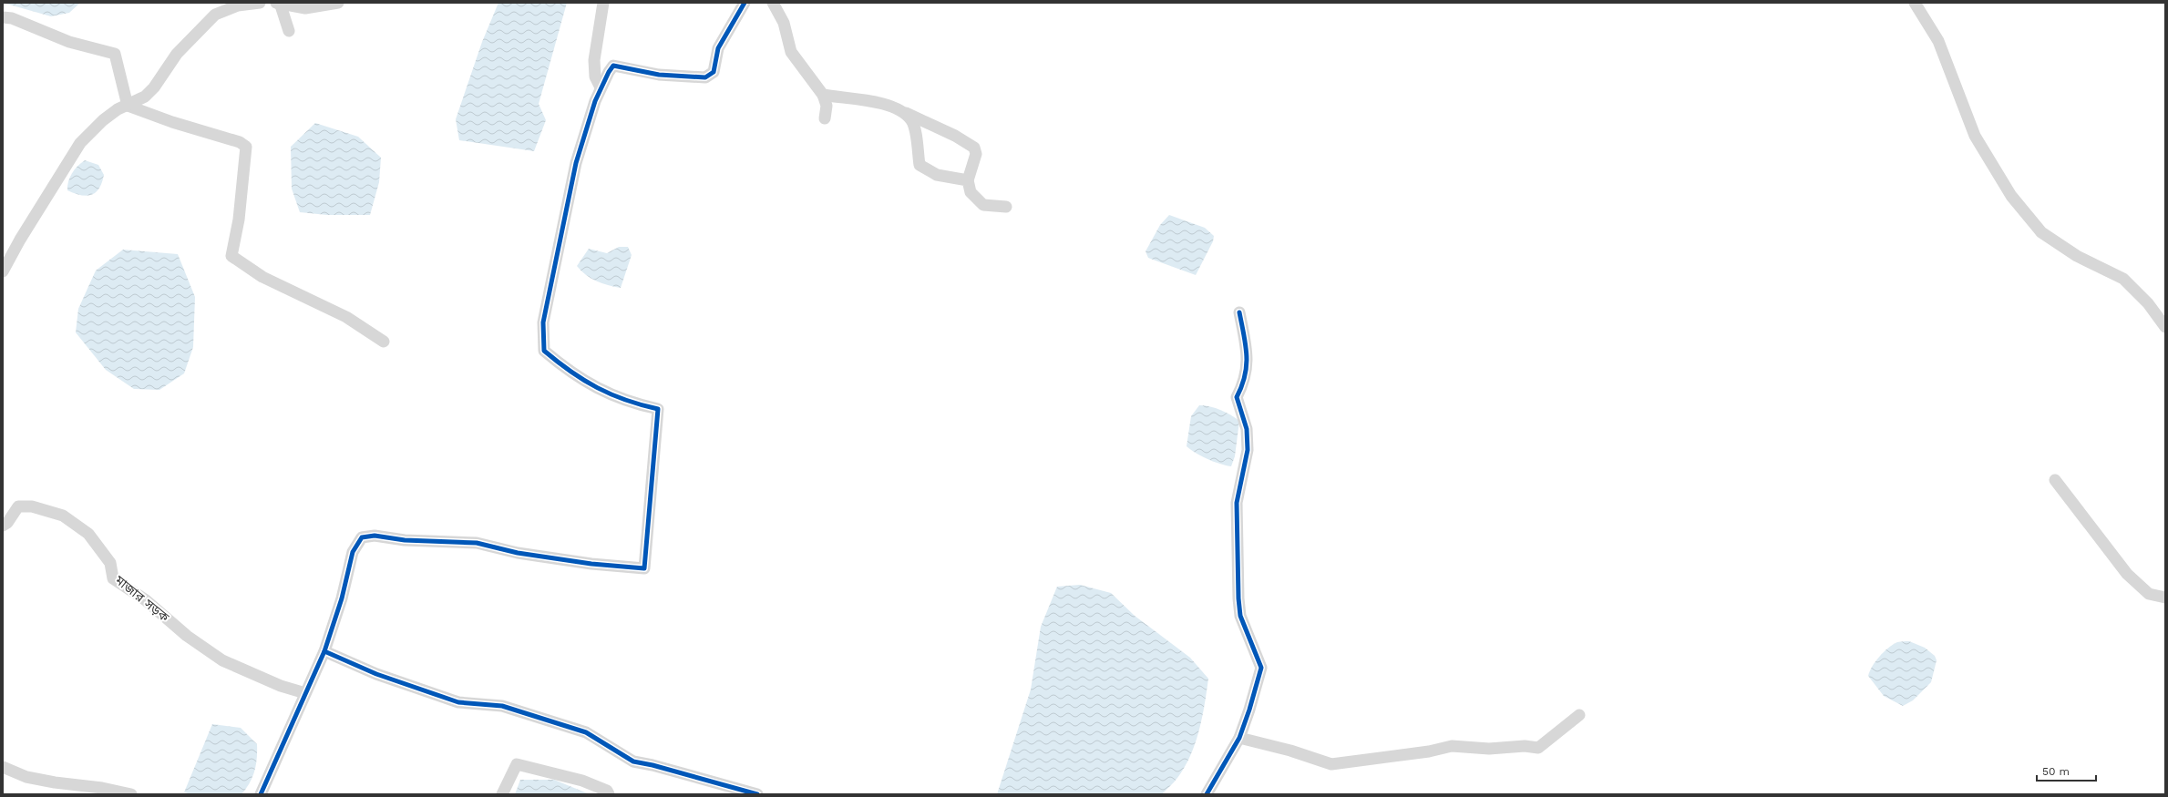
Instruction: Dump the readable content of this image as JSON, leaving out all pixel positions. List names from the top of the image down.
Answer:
{
  "streets": {
    "street": ["মাজার সড়ক"]
  },
  "scale_bar": "50 m"
}
